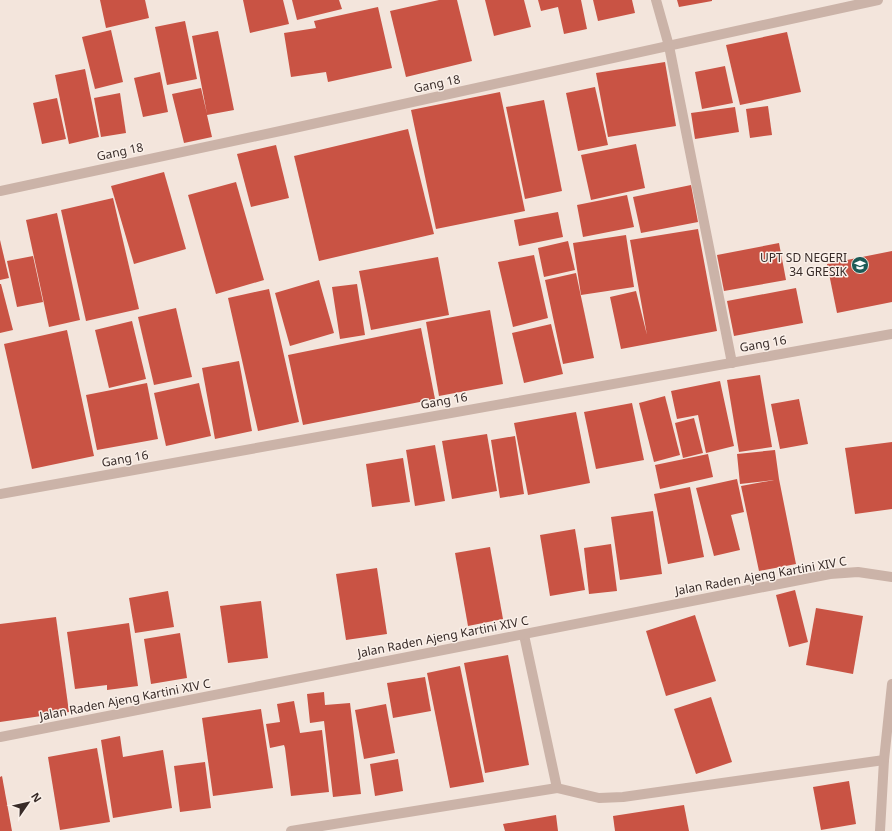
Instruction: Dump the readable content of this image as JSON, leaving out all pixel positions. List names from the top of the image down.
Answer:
{
  "streets": {
    "street": ["Gang 18", "Gang 16", "Jalan Raden Ajeng Kartini XIV C"]
  },
  "places": {
    "school or university": ["UPT SD NEGERI 34 GRESIK"]
  },
  "north": "top right"
}
